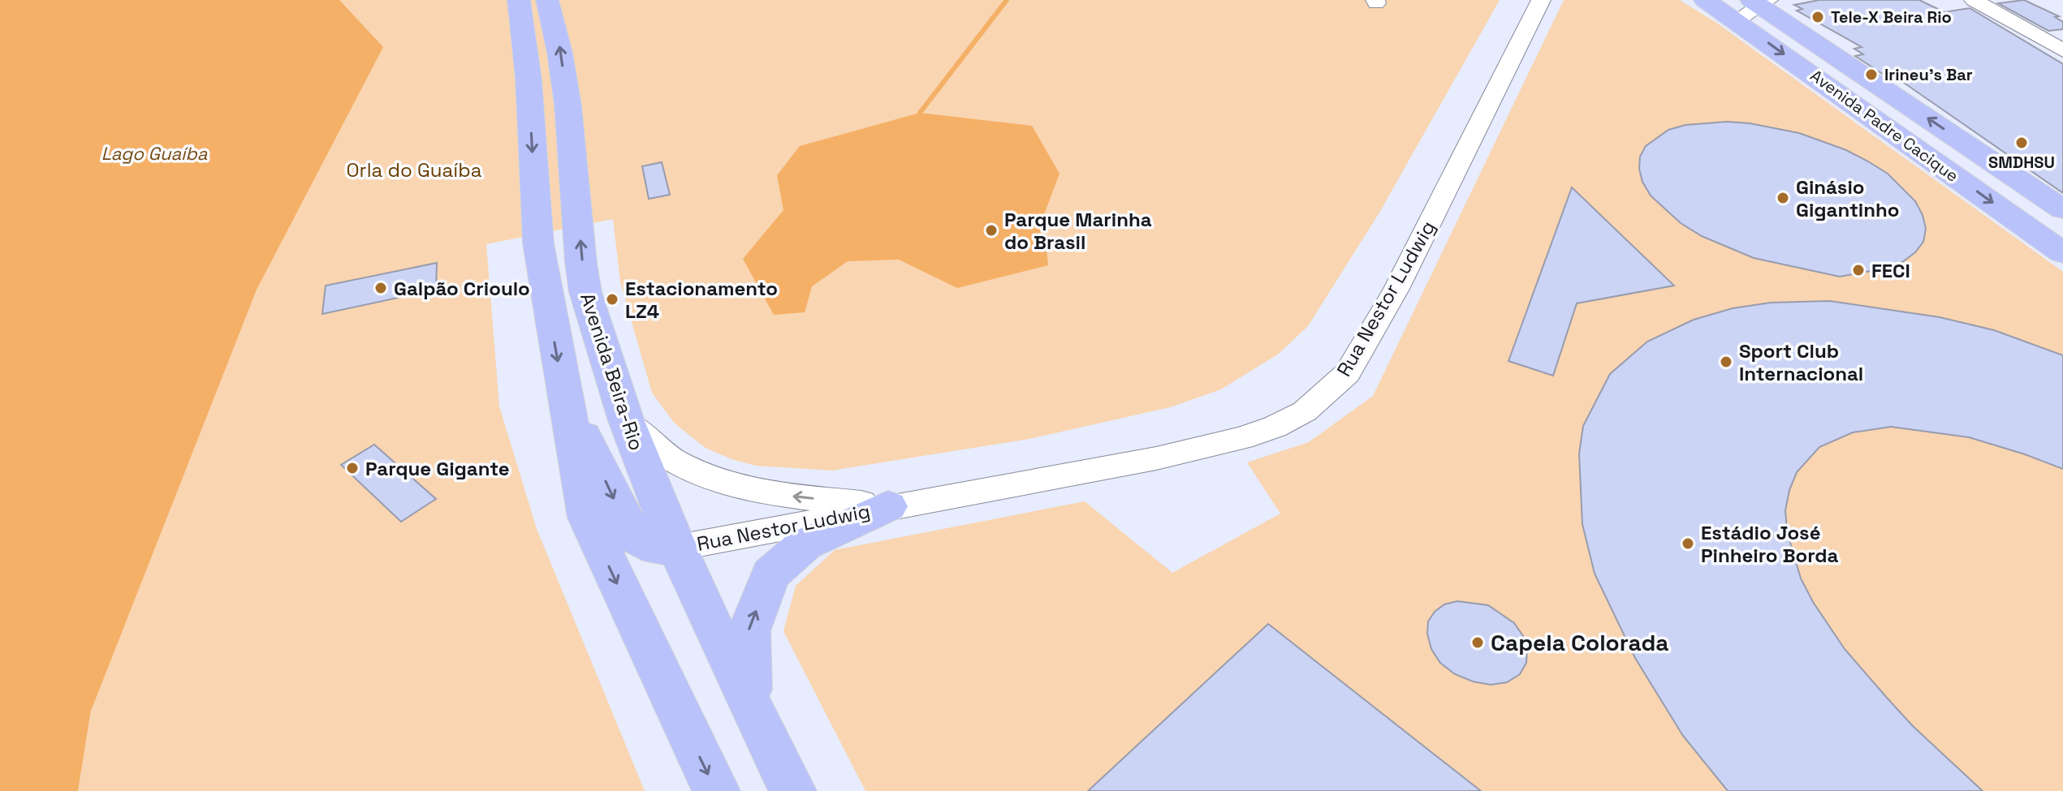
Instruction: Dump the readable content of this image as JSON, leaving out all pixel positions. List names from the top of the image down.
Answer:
{
  "streets": {
    "main road": ["Avenida Padre Cacique", "Avenida Beira-Rio"],
    "street": ["Rua Nestor Ludwig"]
  },
  "crossings": [
    ["Rua Nestor Ludwig", "Avenida Beira-Rio"]
  ],
  "water": ["Lago Guaíba"],
  "parks": ["Orla do Guaíba"],
  "places": [
    "Tele-X Beira Rio",
    "Irineu's Bar",
    "SMDHSU",
    "Ginásio Gigantinho",
    "Parque Marinha do Brasil",
    "FECI",
    "Galpão Crioulo",
    "Estacionamento LZ4",
    "Sport Club Internacional",
    "Parque Gigante",
    "Estádio José Pinheiro Borda",
    "Capela Colorada"
  ]
}
